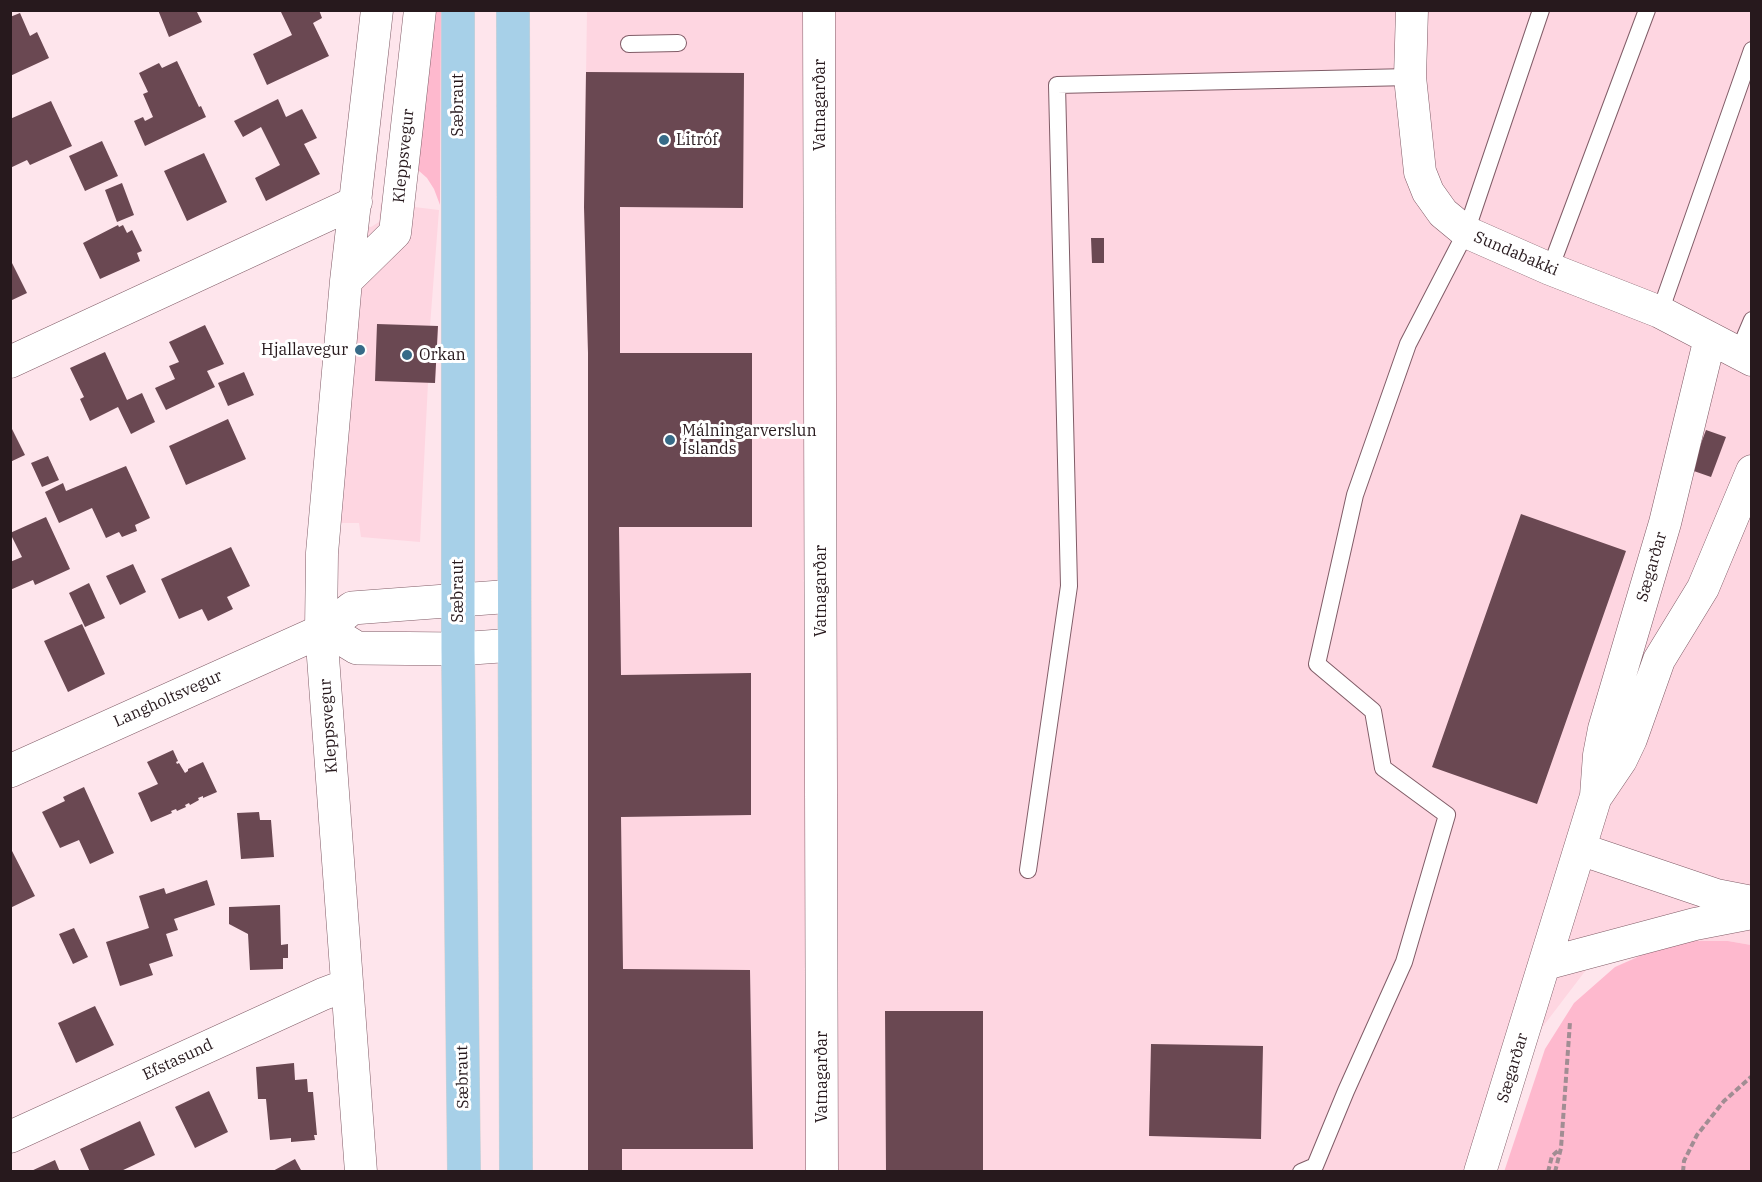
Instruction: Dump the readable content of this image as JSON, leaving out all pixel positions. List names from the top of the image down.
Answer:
{
  "streets": {
    "main road": ["Sæbraut"],
    "street": [
      "Vatnagarðar",
      "Kleppsvegur",
      "Sundabakki",
      "Sægarðar",
      "Langholtsvegur",
      "Efstasund"
    ]
  },
  "crossings": [
    ["Sæbraut", "Langholtsvegur"],
    ["Kleppsvegur", "Langholtsvegur"],
    ["Kleppsvegur", "Efstasund"],
    ["Sundabakki", "Sægarðar"]
  ],
  "places": [
    "Litróf",
    "Hjallavegur",
    "Orkan",
    "Málningarverslun Íslands"
  ]
}
